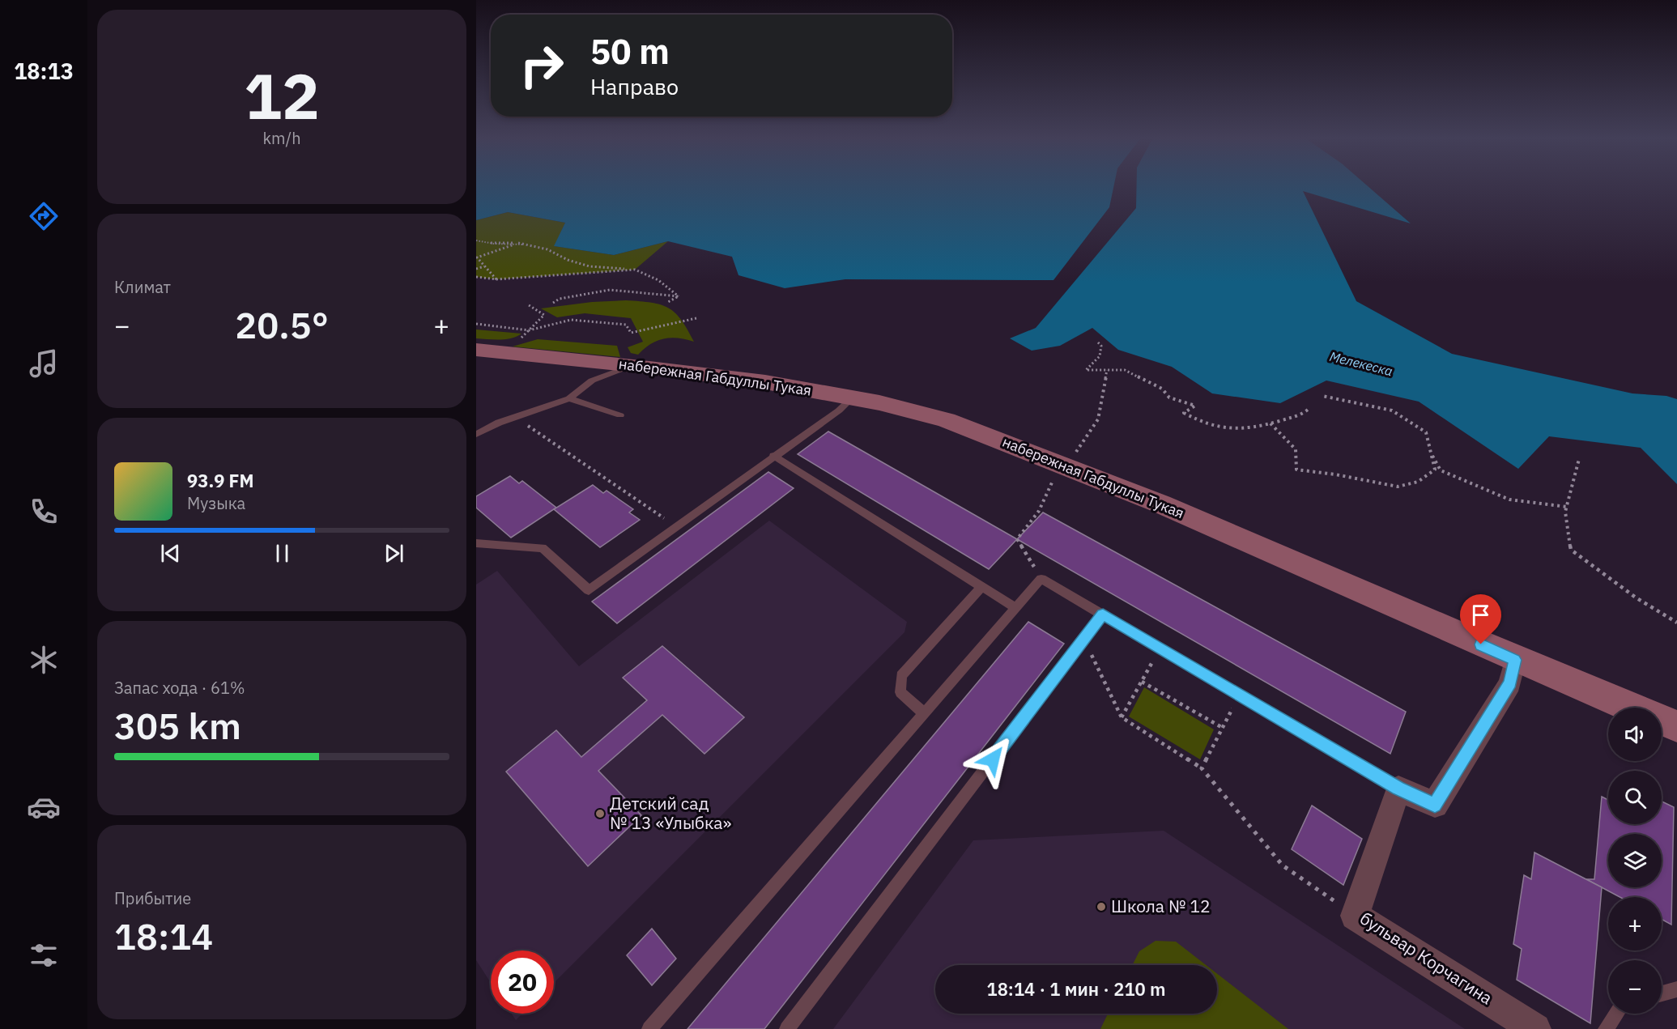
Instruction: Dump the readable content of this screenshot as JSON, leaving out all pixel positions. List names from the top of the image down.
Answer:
{
  "streets": {
    "main road": ["набережная Габдуллы Тукая"],
    "street": ["бульвар Корчагина"]
  },
  "water": ["Мелекеска"],
  "places": ["Детский сад № 13 «Улыбка»", "Школа № 12"],
  "page": {
    "tabs": "18:13",
    "tile": [
      ["12", "km/h"],
      "Климат",
      ["Запас хода · 61%", "305 km"],
      ["Прибытие", "18:14"]
    ],
    "turn": ["50 m", "Направо"],
    "heat": ["−", "20.5°", "+"],
    "song": ["93.9 FM", "Музыка"],
    "map_buttons": ["+", "−"],
    "limit": "20",
    "trip": "18:14 · 1 мин · 210 m"
  }
}
